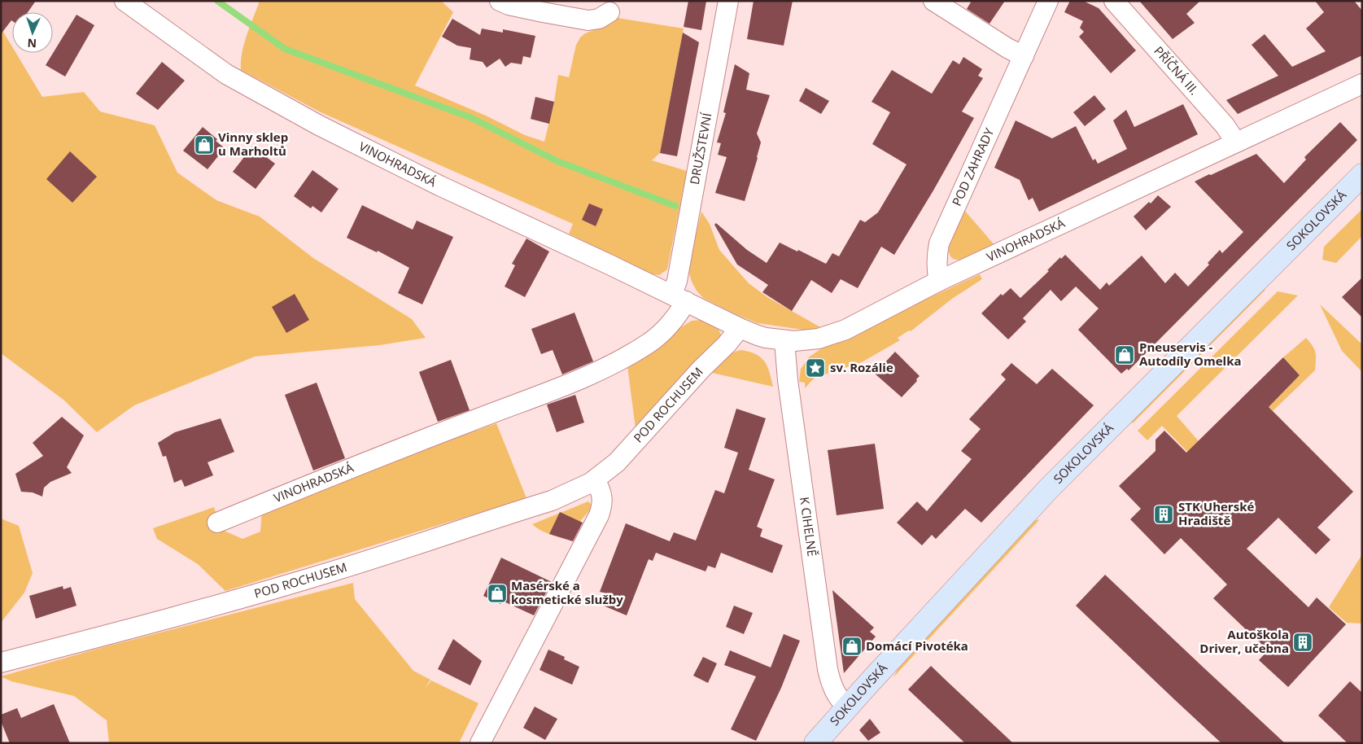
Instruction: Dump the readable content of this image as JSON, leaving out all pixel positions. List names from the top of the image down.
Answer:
{
  "streets": {
    "main road": ["SOKOLOVSKÁ"],
    "street": [
      "PŘÍČNÁ III.",
      "DRUŽSTEVNÍ",
      "VINOHRADSKÁ",
      "POD ZAHRADY",
      "POD ROCHUSEM",
      "K CIHELNĚ"
    ]
  },
  "crossings": [
    ["PŘÍČNÁ III.", "VINOHRADSKÁ"],
    ["DRUŽSTEVNÍ", "VINOHRADSKÁ"],
    ["VINOHRADSKÁ", "POD ZAHRADY"],
    ["VINOHRADSKÁ", "POD ROCHUSEM"],
    ["VINOHRADSKÁ", "K CIHELNĚ"],
    ["SOKOLOVSKÁ", "K CIHELNĚ"]
  ],
  "places": {
    "shop": [
      "Vinny sklep u Marholtů",
      "Pneuservis - Autodíly Omelka",
      "Masérské a kosmetické služby",
      "Domácí Pivotéka"
    ],
    "place": ["sv. Rozálie"],
    "building": ["STK Uherské Hradiště", "Autoškola Driver, učebna"]
  },
  "north": "bottom"
}
